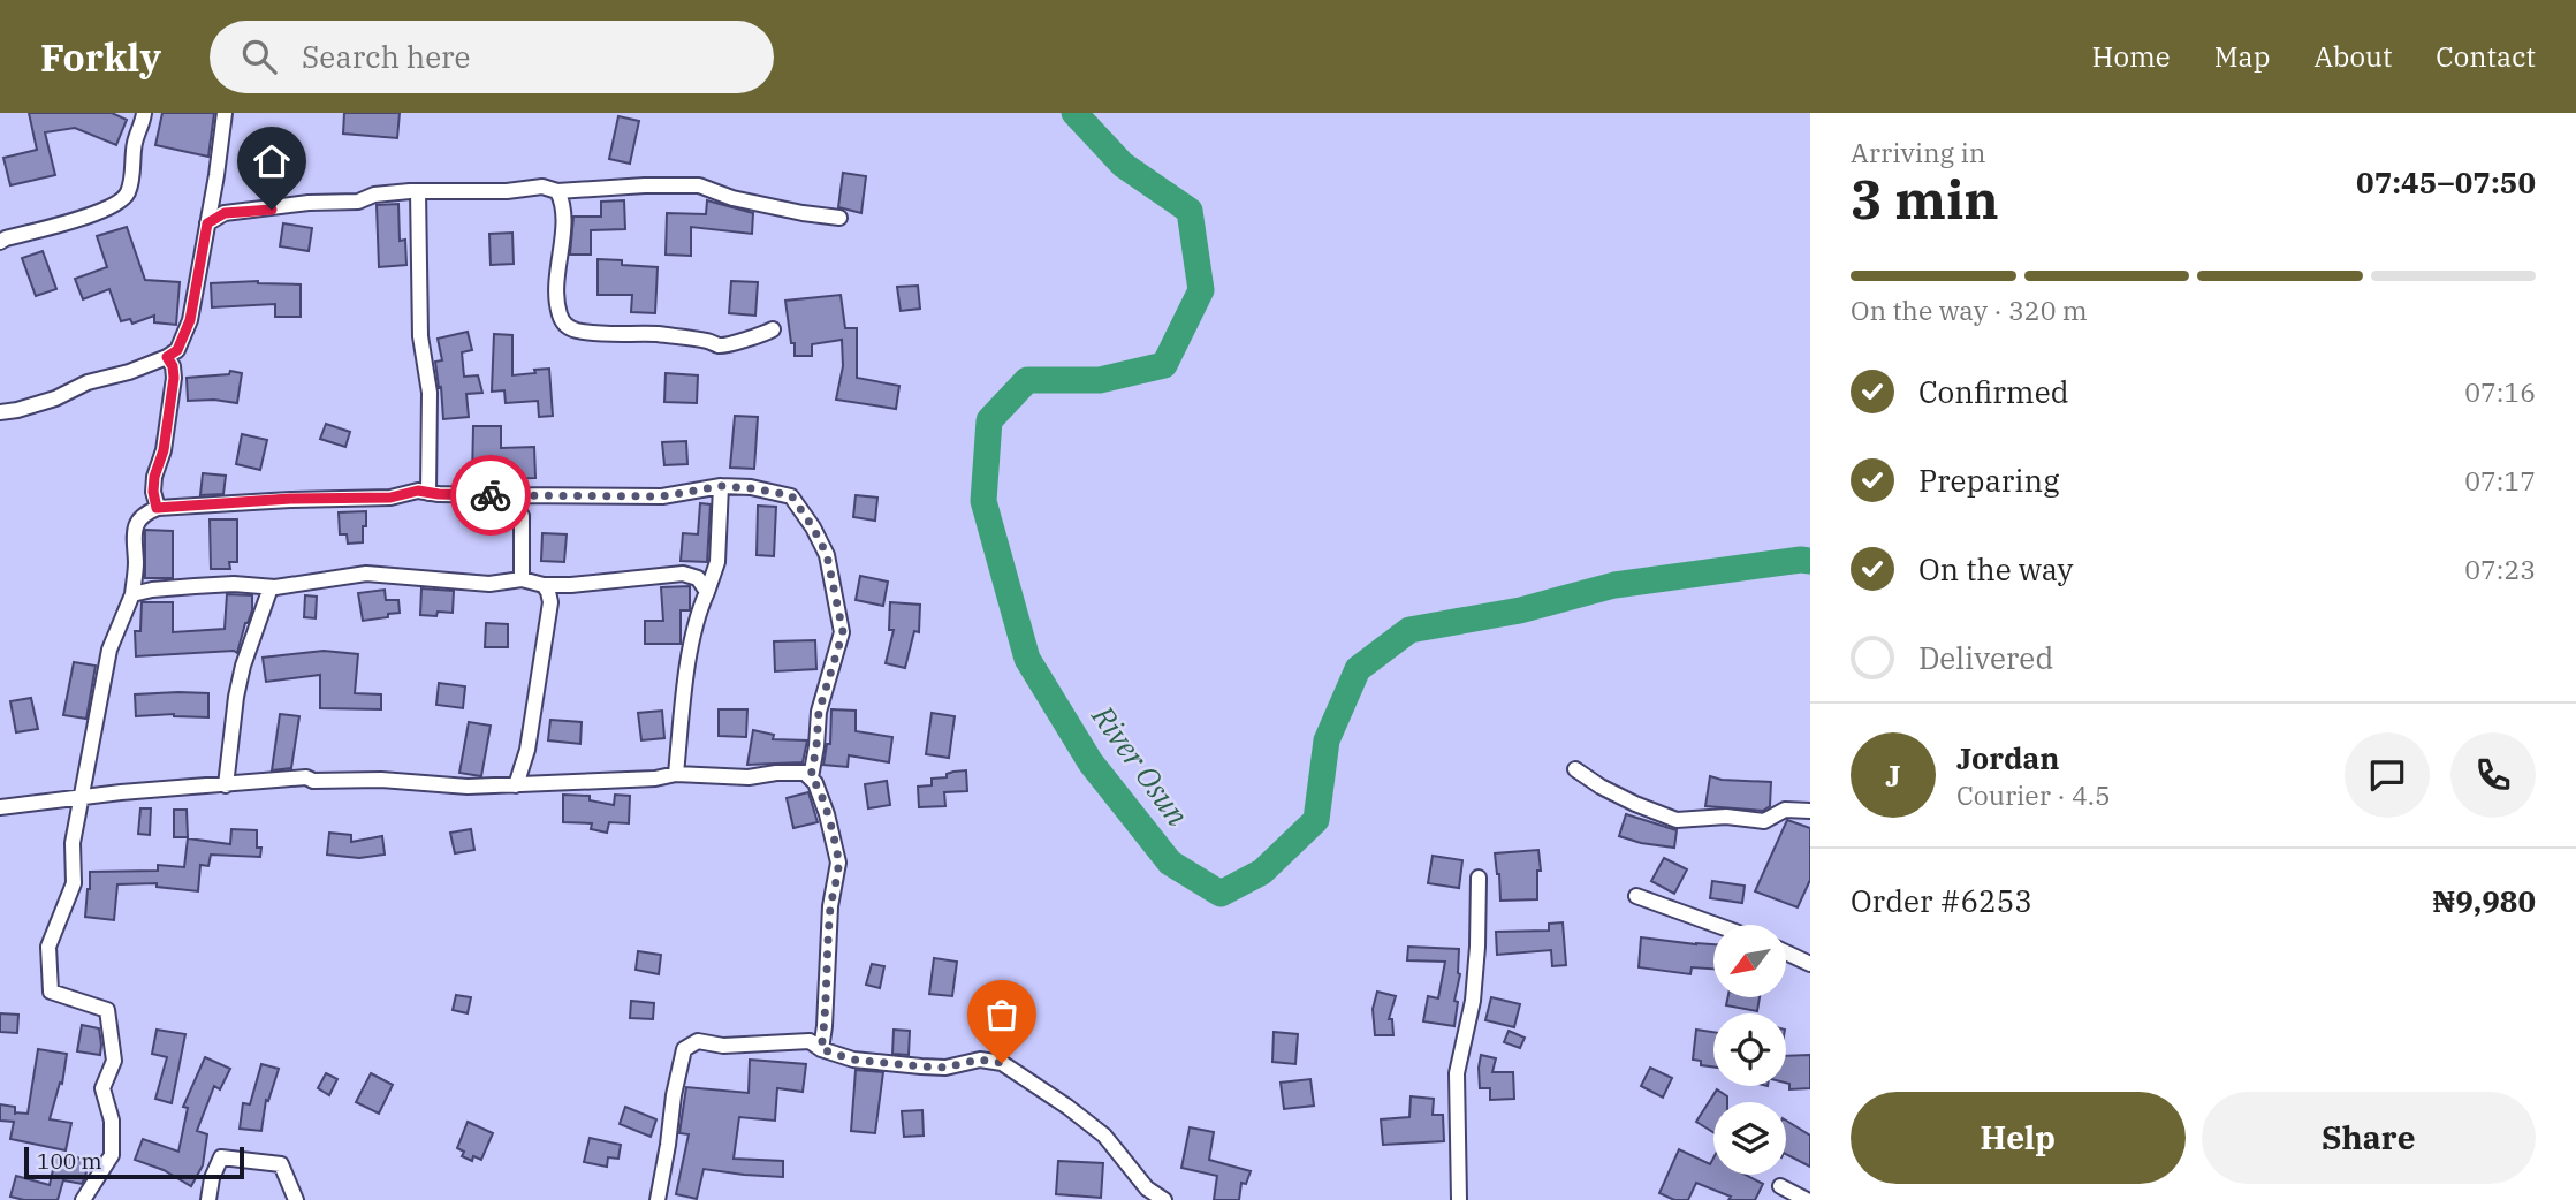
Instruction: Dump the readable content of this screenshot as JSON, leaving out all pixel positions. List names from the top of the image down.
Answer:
{
  "water": ["River Osun"],
  "scale_bar": "100 m",
  "north": "bottom left",
  "page": {
    "header": "Forkly",
    "search": "Search here",
    "nav": [
      "Home",
      "Map",
      "About",
      "Contact"
    ],
    "heading": ["3 min", "Arriving in", "07:45–07:50"],
    "panel": [
      "Jordan",
      "Courier · 4.5",
      "Order #6253",
      "₦9,980"
    ],
    "bar": "On the way · 320 m",
    "list": [
      ["Confirmed", "07:16"],
      ["Preparing", "07:17"],
      ["On the way", "07:23"],
      "Delivered"
    ],
    "round": "J",
    "buttons": ["Help", "Share"],
    "scale": "100 m"
  }
}
